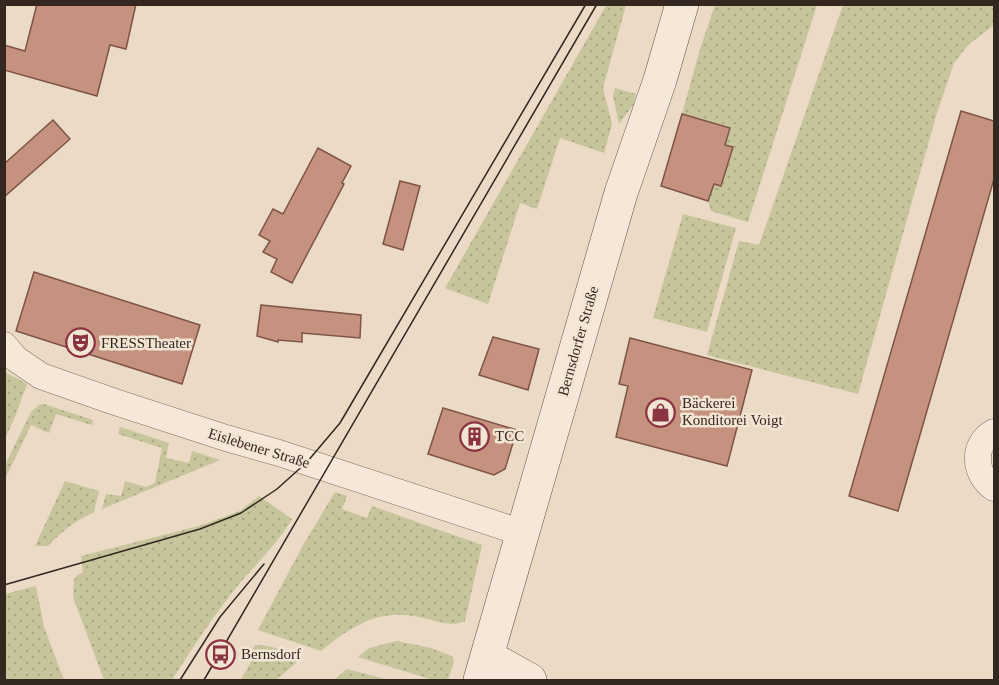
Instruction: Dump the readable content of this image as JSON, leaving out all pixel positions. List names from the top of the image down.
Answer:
{
  "streets": {
    "street": ["Bernsdorfer Straße", "Eislebener Straße"]
  },
  "crossings": [
    ["Bernsdorfer Straße", "Eislebener Straße"]
  ],
  "places": {
    "theatre": ["FRESSTheater"],
    "shop": ["Bäckerei Konditorei Voigt"],
    "building": ["TCC"],
    "bus stop": ["Bernsdorf"]
  }
}
